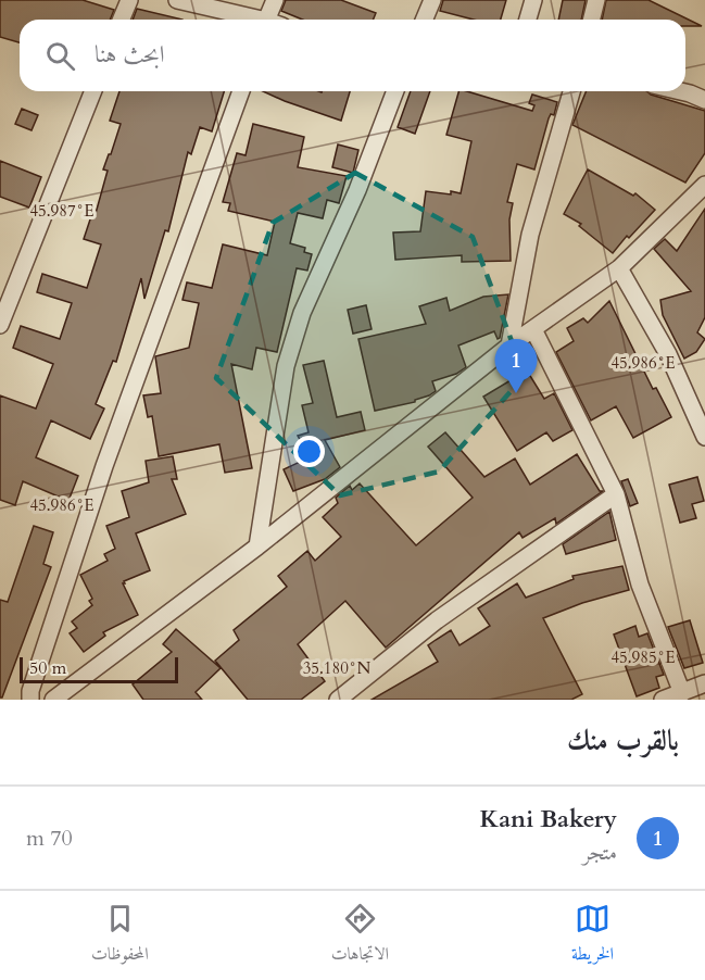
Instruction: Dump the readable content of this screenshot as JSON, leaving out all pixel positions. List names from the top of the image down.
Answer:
{
  "scale_bar": "50 m",
  "page": {
    "search": "ابحث هنا",
    "pins": "1",
    "scale": "50 m",
    "heading": "بالقرب منك",
    "list": [
      {
        "mark": "1",
        "name": "Kani Bakery",
        "note": "متجر",
        "value": "70 m"
      }
    ],
    "nav": ["الخريطة", "الاتجاهات", "المحفوظات"]
  },
  "coordinates": [
    "45.987°E",
    "45.986°E",
    "45.985°E",
    "35.180°N"
  ]
}
